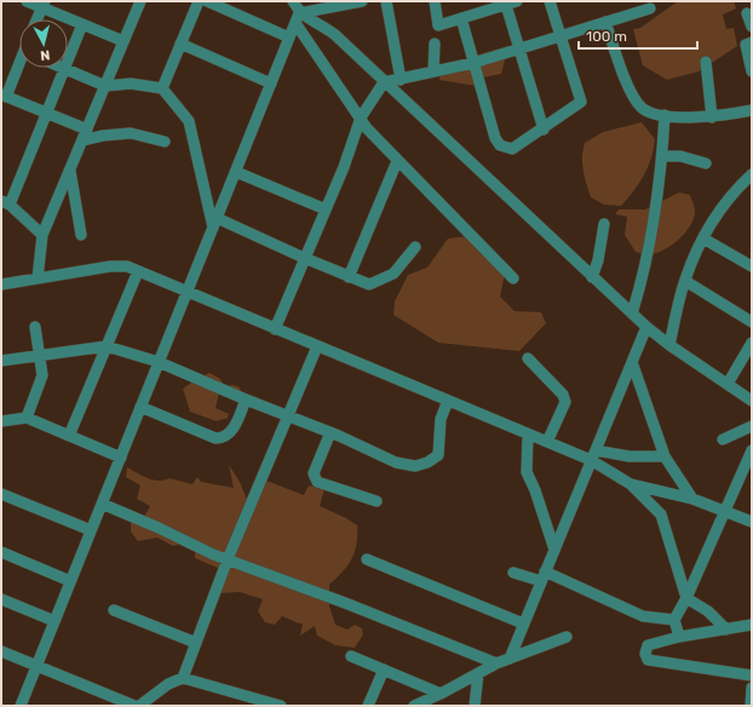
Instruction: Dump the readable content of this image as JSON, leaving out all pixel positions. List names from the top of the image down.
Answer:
{
  "scale_bar": "100 m",
  "north": "bottom"
}
